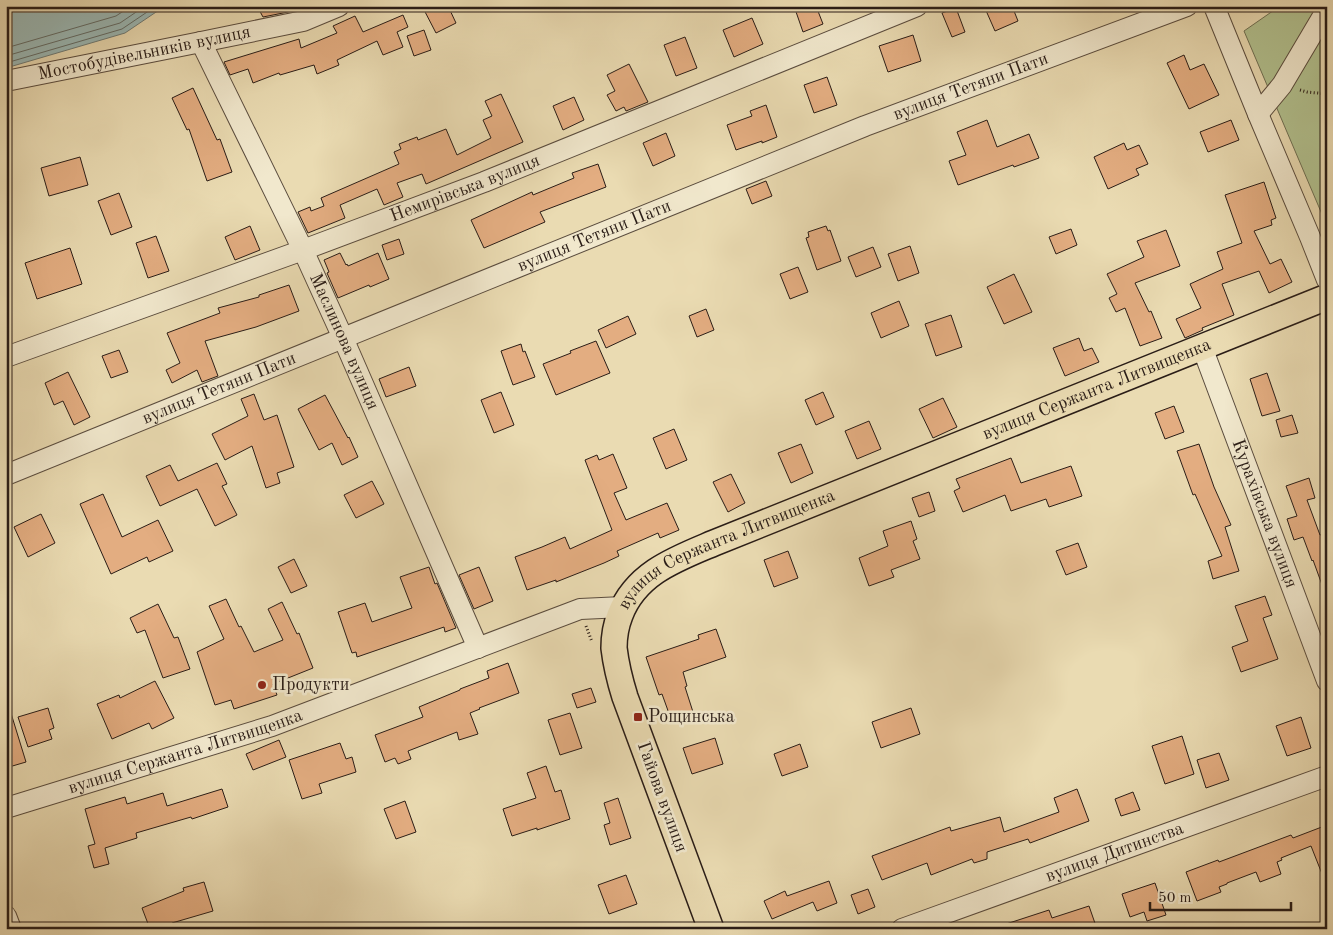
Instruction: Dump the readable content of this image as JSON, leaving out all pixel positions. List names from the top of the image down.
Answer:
{
  "streets": {
    "main road": ["вулиця Сержанта Литвищенка", "Гайова вулиця"],
    "street": [
      "Мостобудівельників вулиця",
      "вулиця Тетяни Пати",
      "Немирівська вулиця",
      "Маслинова вулиця",
      "Курахівська вулиця",
      "вулиця Дитинства"
    ]
  },
  "crossings": [
    ["Мостобудівельників вулиця", "Маслинова вулиця"],
    ["вулиця Тетяни Пати", "Маслинова вулиця"],
    ["Немирівська вулиця", "Маслинова вулиця"],
    ["Маслинова вулиця", "вулиця Сержанта Литвищенка"],
    ["вулиця Сержанта Литвищенка", "Курахівська вулиця"],
    ["вулиця Сержанта Литвищенка", "Гайова вулиця"]
  ],
  "places": {
    "other": ["Продукти"],
    "transit": ["Рощинська"]
  },
  "scale_bar": "50 m"
}
